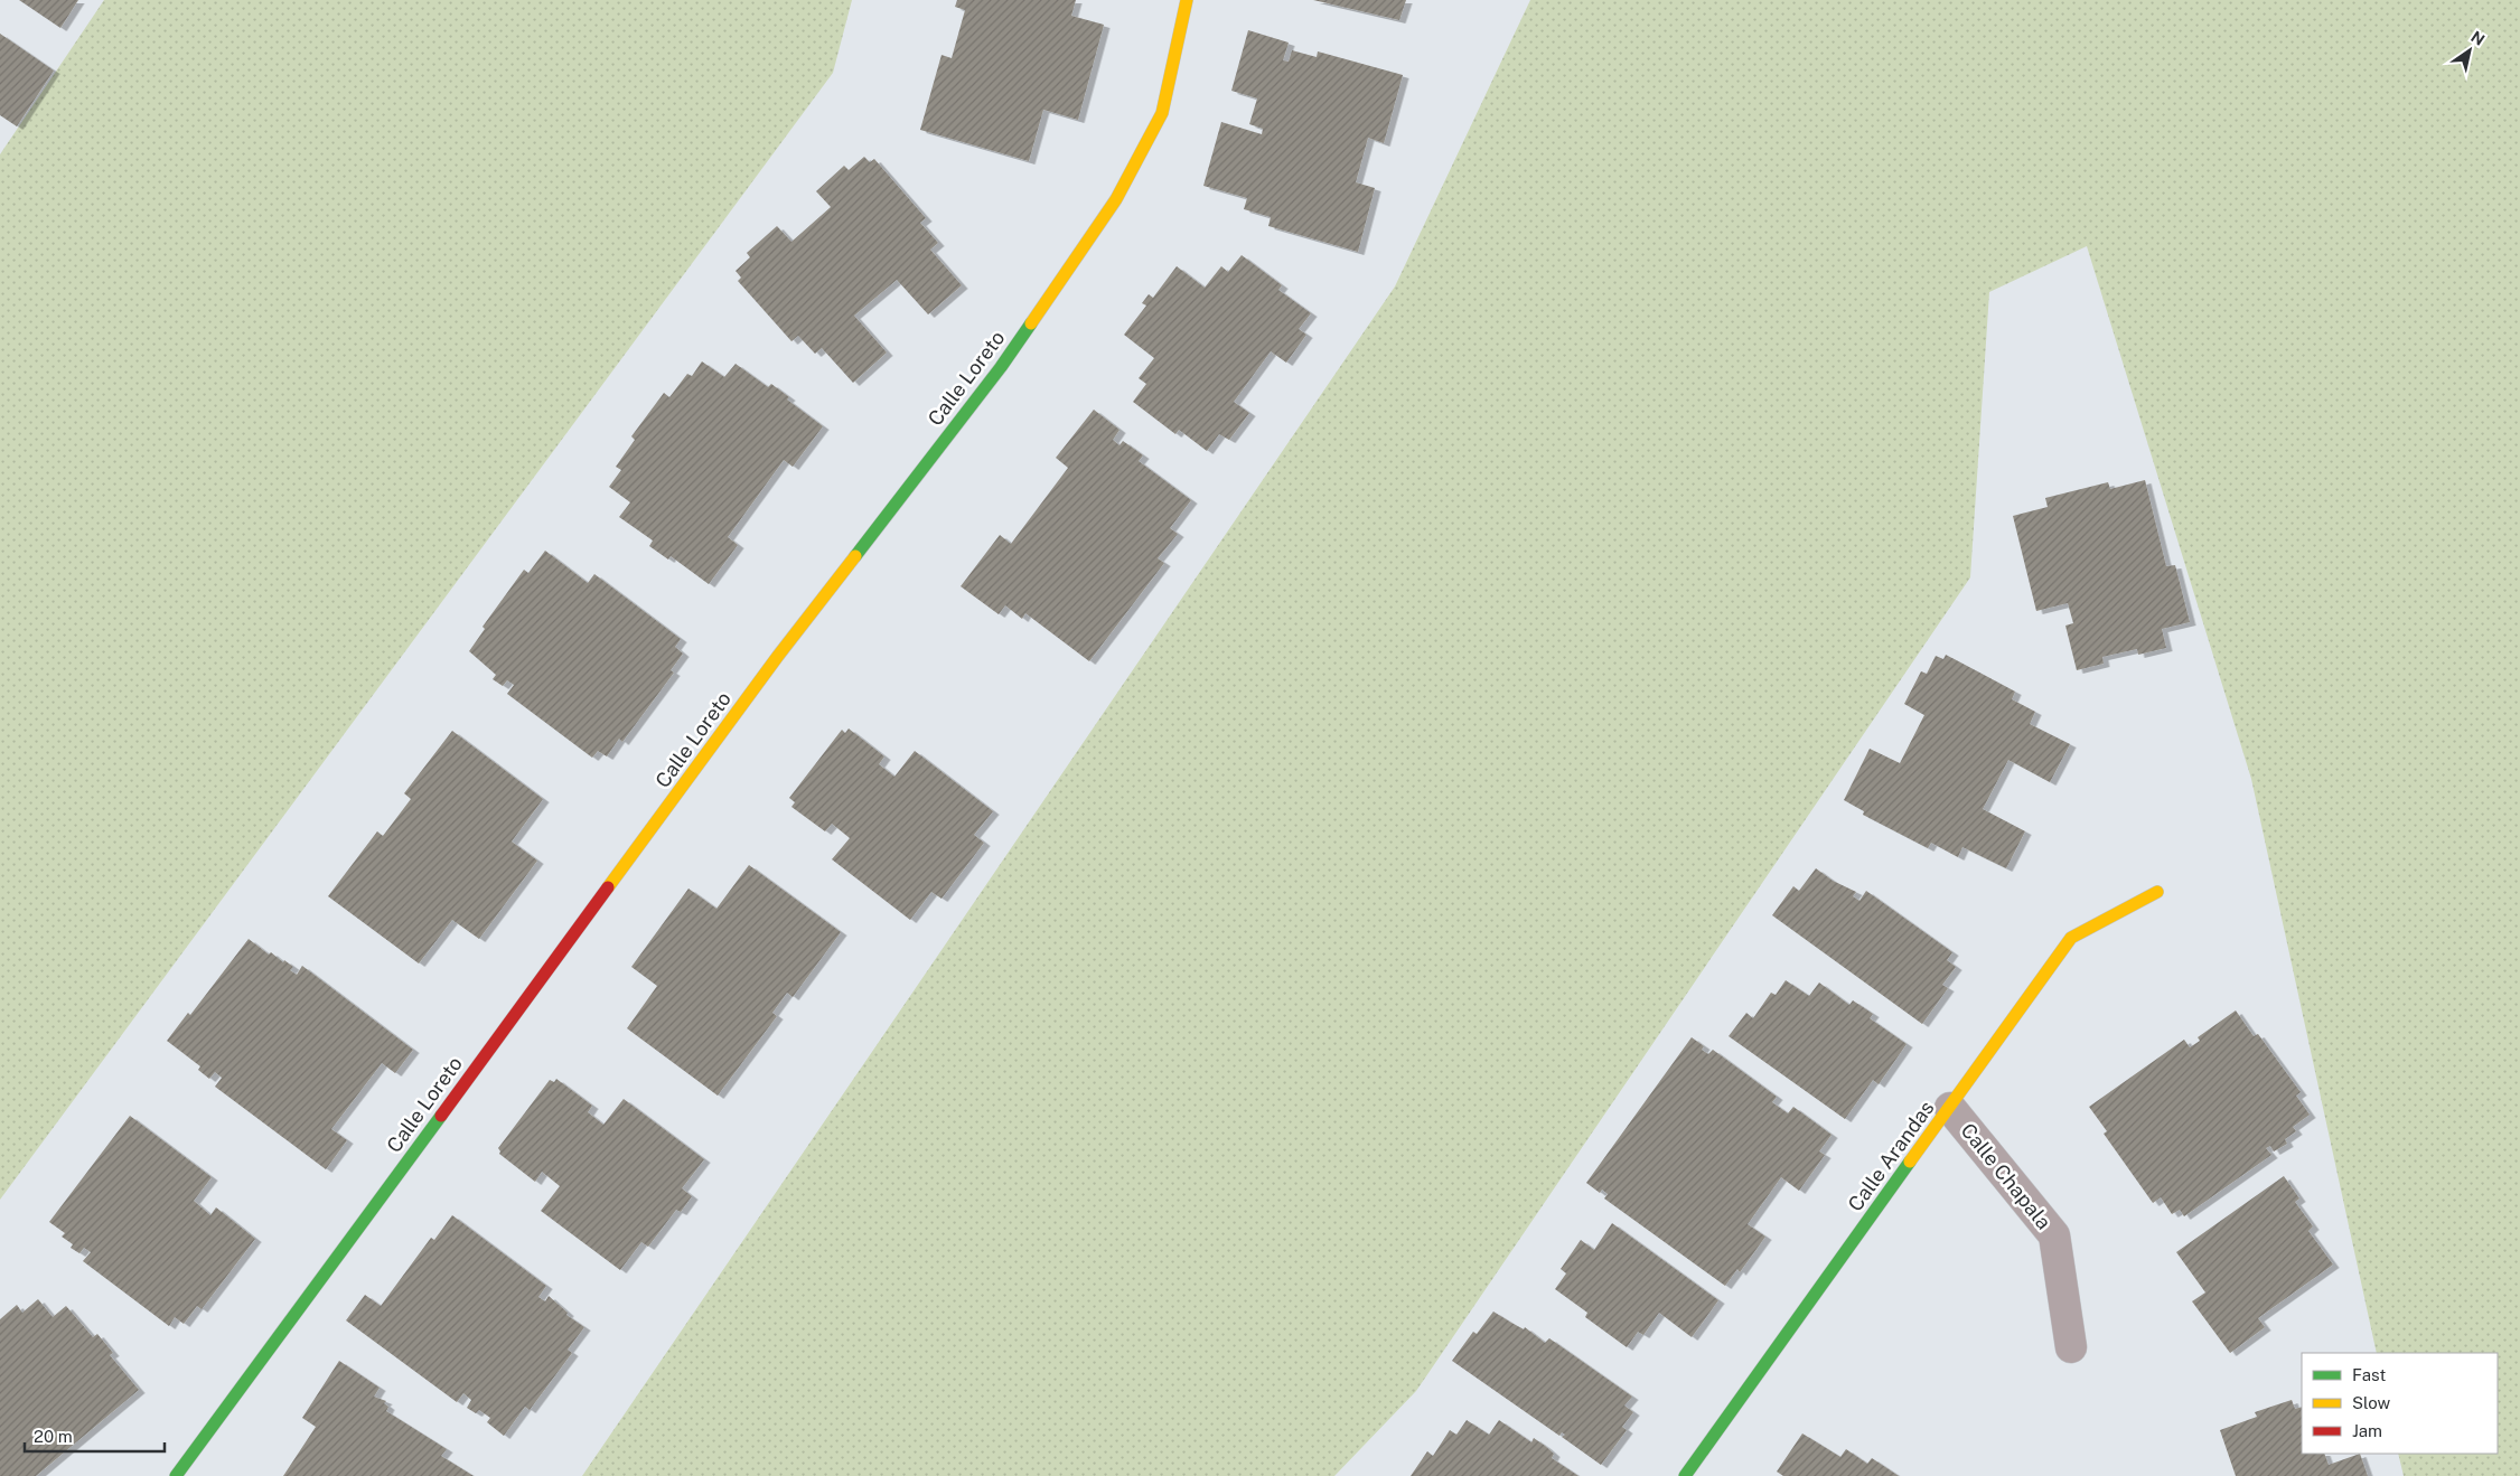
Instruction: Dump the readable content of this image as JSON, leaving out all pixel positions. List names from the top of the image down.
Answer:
{
  "streets": {
    "street": ["Calle Loreto", "Calle Arandas", "Calle Chapala"]
  },
  "crossings": [
    ["Calle Arandas", "Calle Chapala"]
  ],
  "legend": ["Fast", "Slow", "Jam"],
  "scale_bar": "20 m",
  "north": "top right"
}
